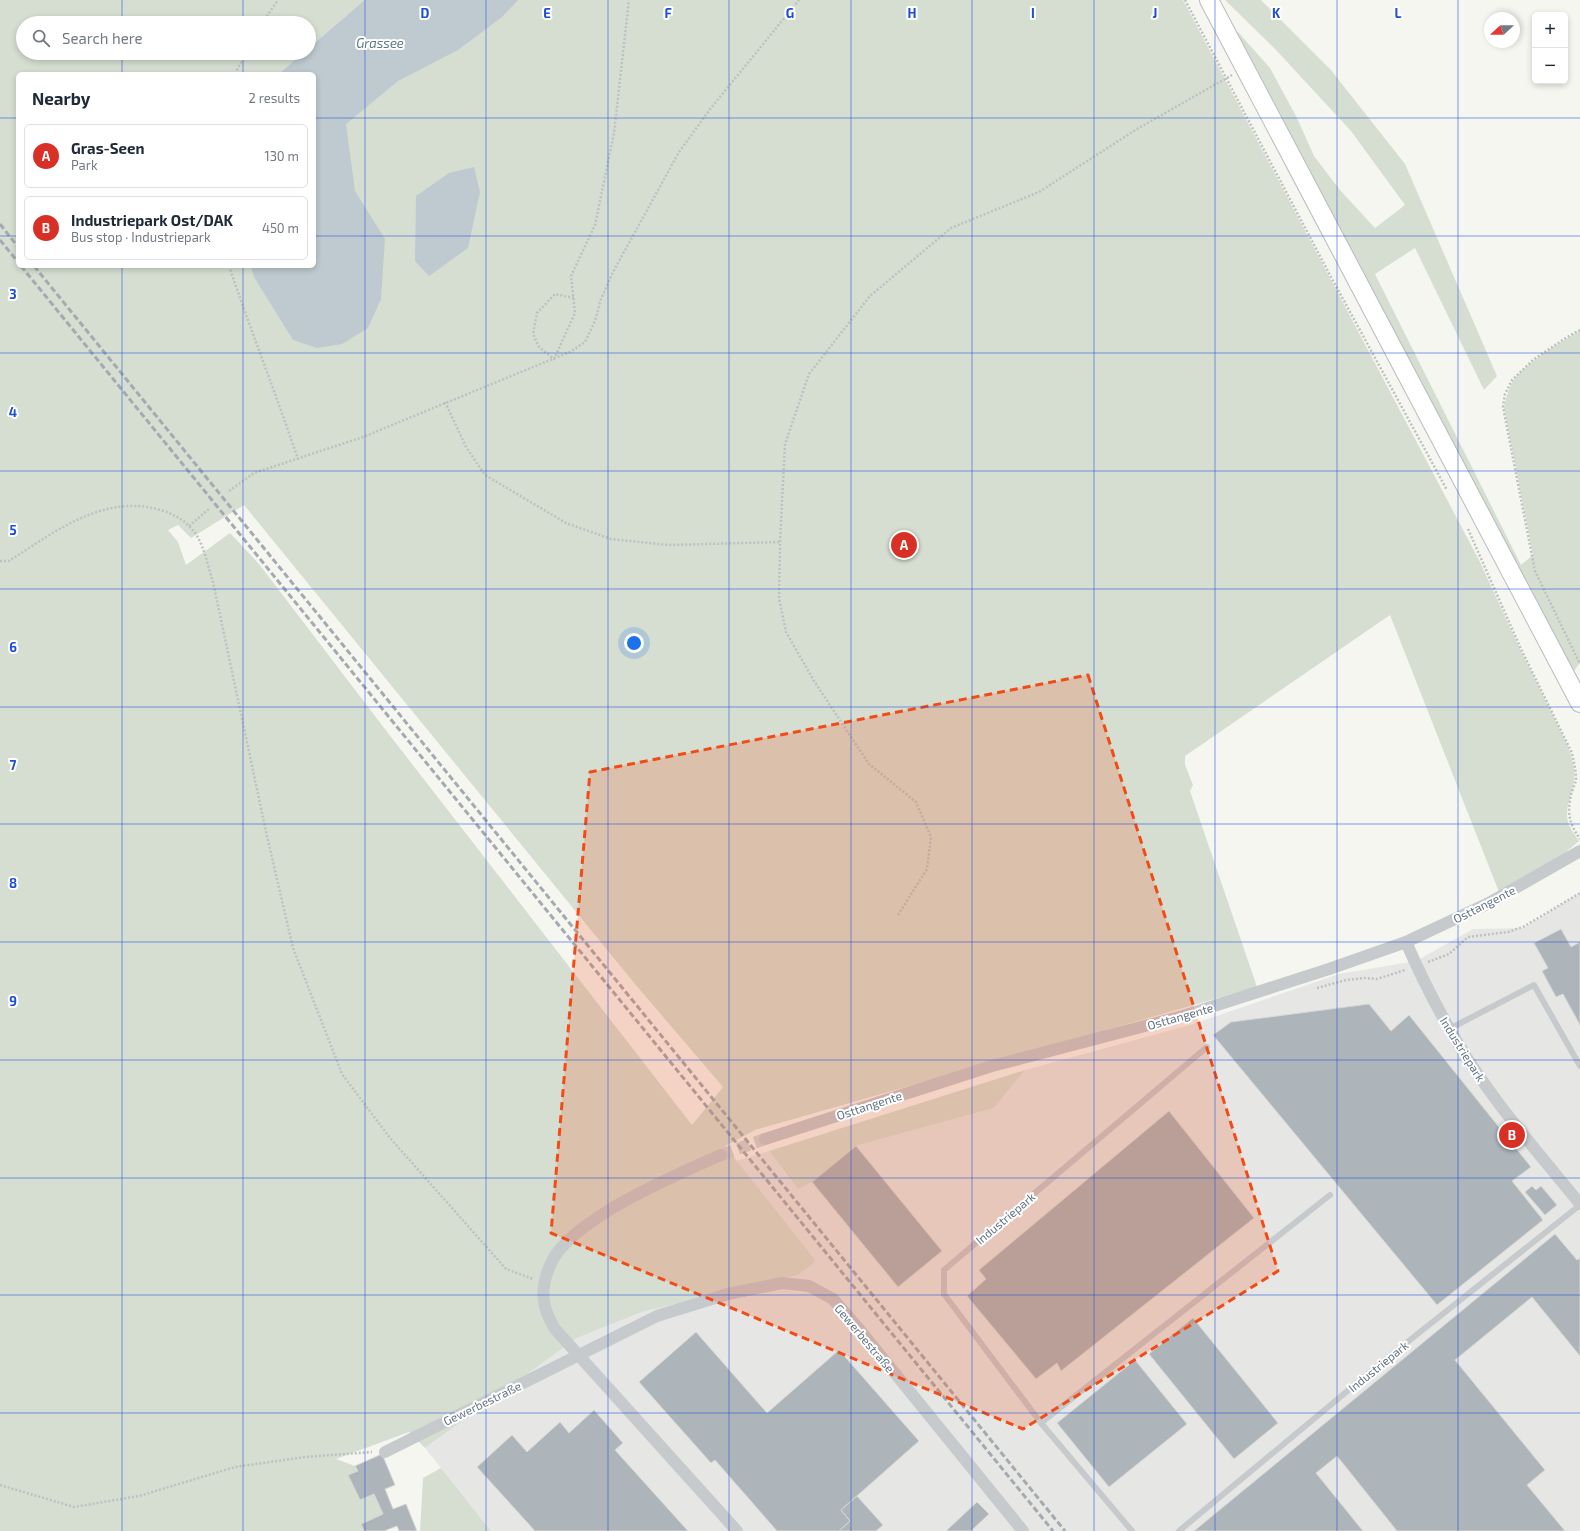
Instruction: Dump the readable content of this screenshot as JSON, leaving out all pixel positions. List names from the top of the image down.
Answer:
{
  "streets": {
    "street": ["Osttangente", "Industriepark", "Gewerbestraße"]
  },
  "crossings": [
    ["Osttangente", "Industriepark"]
  ],
  "water": ["Grassee"],
  "north": "left",
  "page": {
    "map_buttons": ["+", "−"],
    "search": "Search here",
    "heading": ["Nearby", "2 results"],
    "list": [
      {
        "mark": "A",
        "name": "Gras-Seen",
        "note": "Park",
        "value": "130 m"
      },
      {
        "mark": "B",
        "name": "Industriepark Ost/DAK",
        "note": "Bus stop · Industriepark",
        "value": "450 m"
      }
    ],
    "pins": ["A", "B"]
  },
  "grid": {
    "columns": [
      "D",
      "E",
      "F",
      "G",
      "H",
      "I",
      "J",
      "K",
      "L"
    ],
    "rows": [
      "3",
      "4",
      "5",
      "6",
      "7",
      "8",
      "9"
    ]
  }
}
